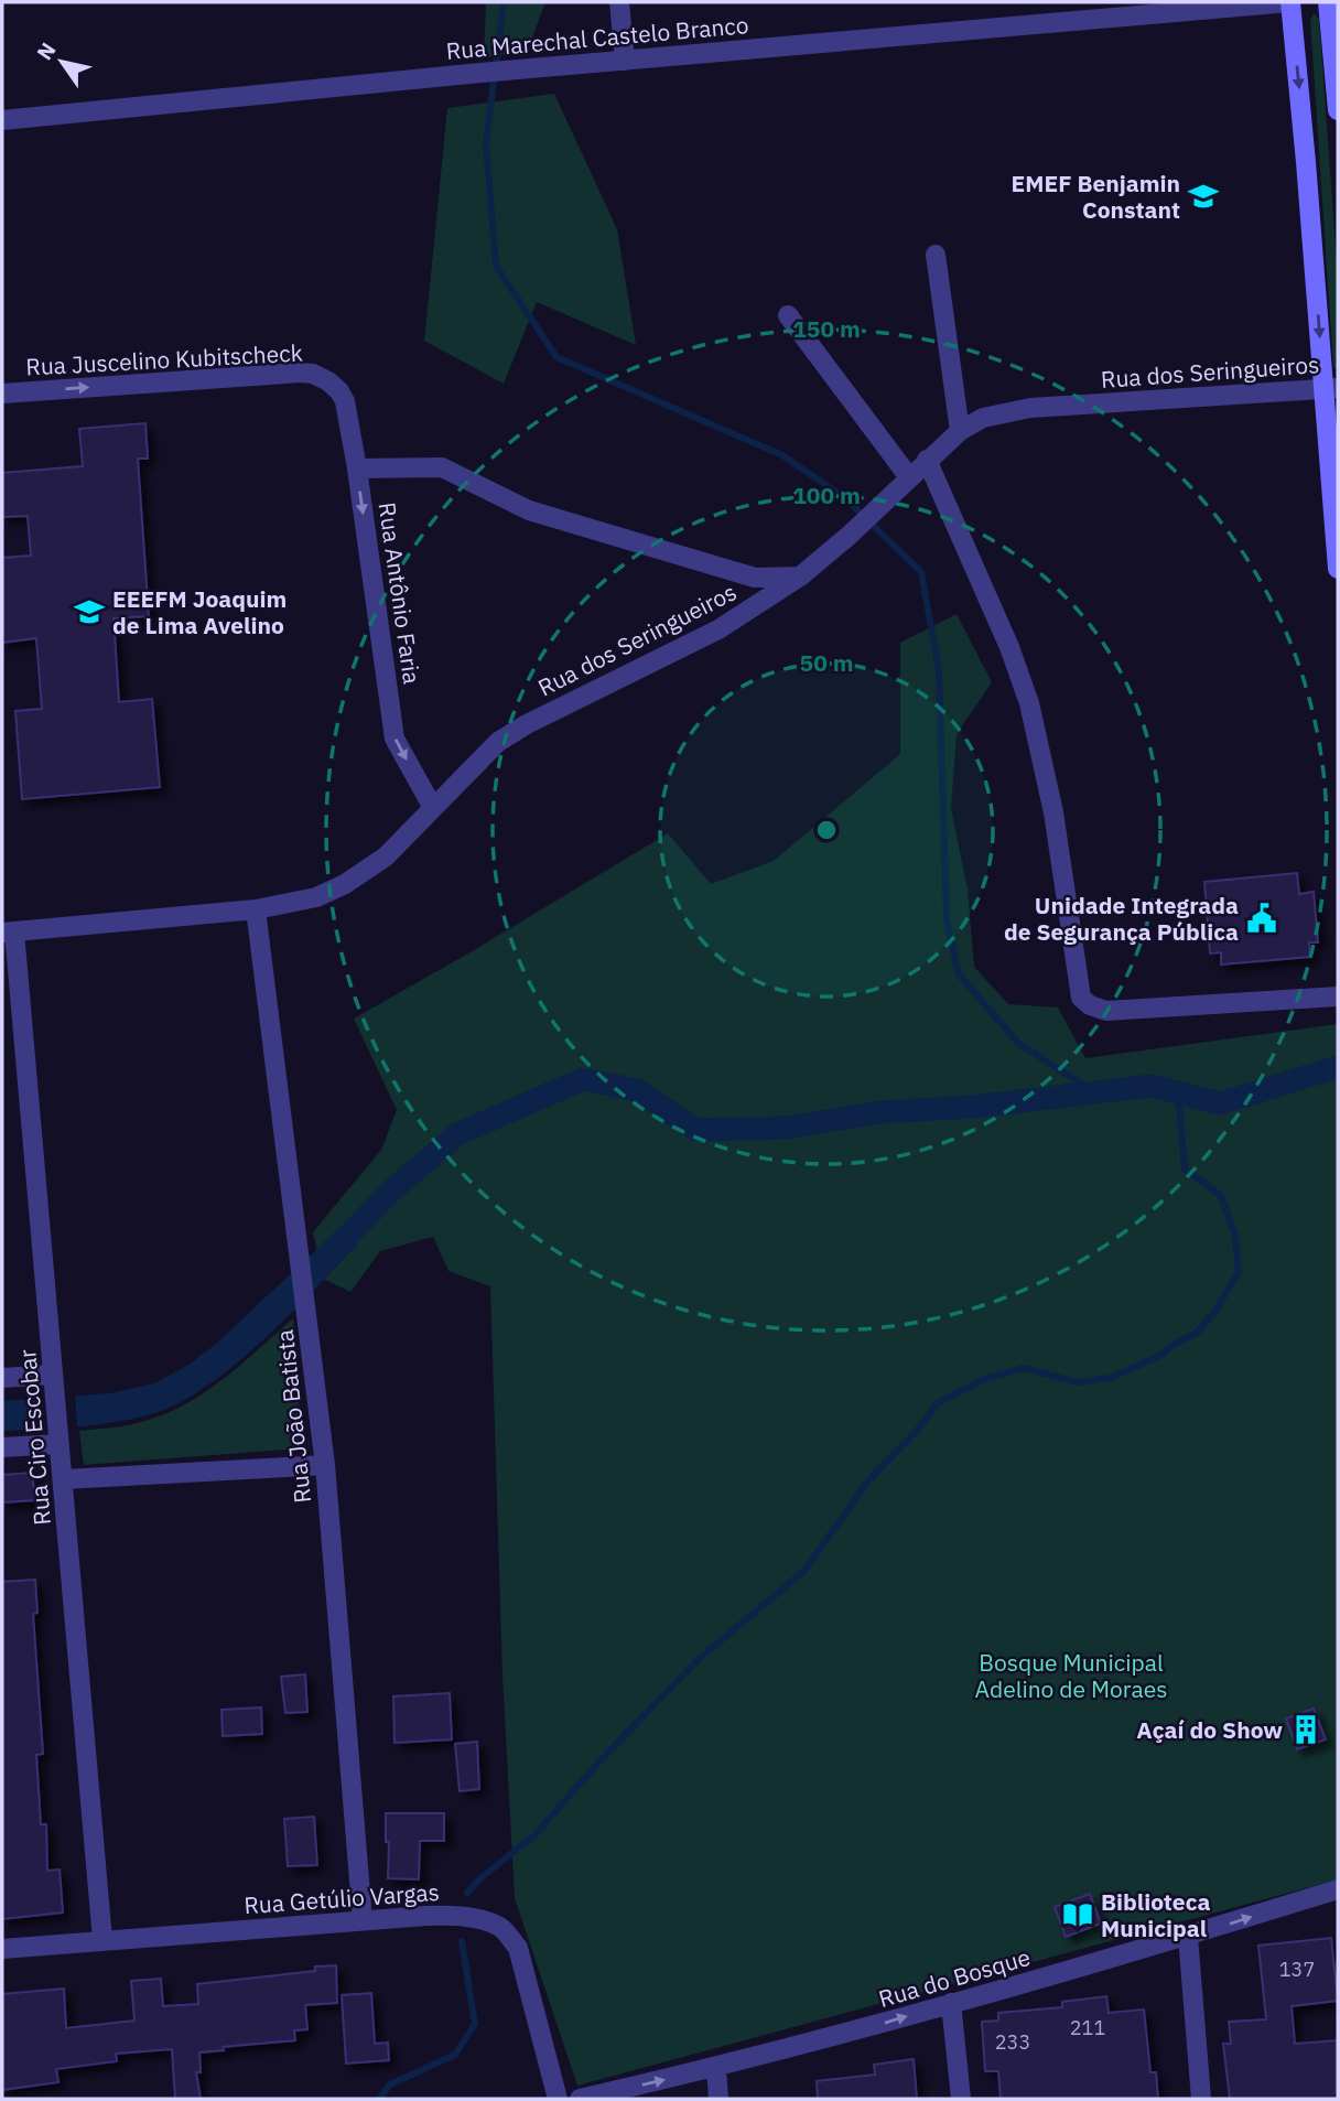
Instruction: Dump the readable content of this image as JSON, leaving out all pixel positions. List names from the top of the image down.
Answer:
{
  "streets": {
    "street": [
      "Rua Marechal Castelo Branco",
      "Rua Juscelino Kubitscheck",
      "Rua dos Seringueiros",
      "Rua Antônio Faria",
      "Rua João Batista",
      "Rua Ciro Escobar",
      "Rua Getúlio Vargas",
      "Rua do Bosque"
    ]
  },
  "crossings": [
    ["Rua Juscelino Kubitscheck", "Rua Antônio Faria"],
    ["Rua dos Seringueiros", "Rua Antônio Faria"],
    ["Rua dos Seringueiros", "Rua João Batista"],
    ["Rua dos Seringueiros", "Rua Ciro Escobar"],
    ["Rua João Batista", "Rua Getúlio Vargas"],
    ["Rua Ciro Escobar", "Rua Getúlio Vargas"]
  ],
  "one_way": ["Rua Juscelino Kubitscheck", "Rua Antônio Faria", "Rua do Bosque"],
  "parks": ["Bosque Municipal Adelino de Moraes"],
  "places": {
    "school or university": ["EMEF Benjamin Constant", "EEEFM Joaquim de Lima Avelino"],
    "public building": ["Unidade Integrada de Segurança Pública"],
    "building": ["Açaí do Show"],
    "library": ["Biblioteca Municipal"]
  },
  "house_numbers": ["137", "211", "233"],
  "north": "top left",
  "rings": ["150 m", "100 m", "50 m"]
}
